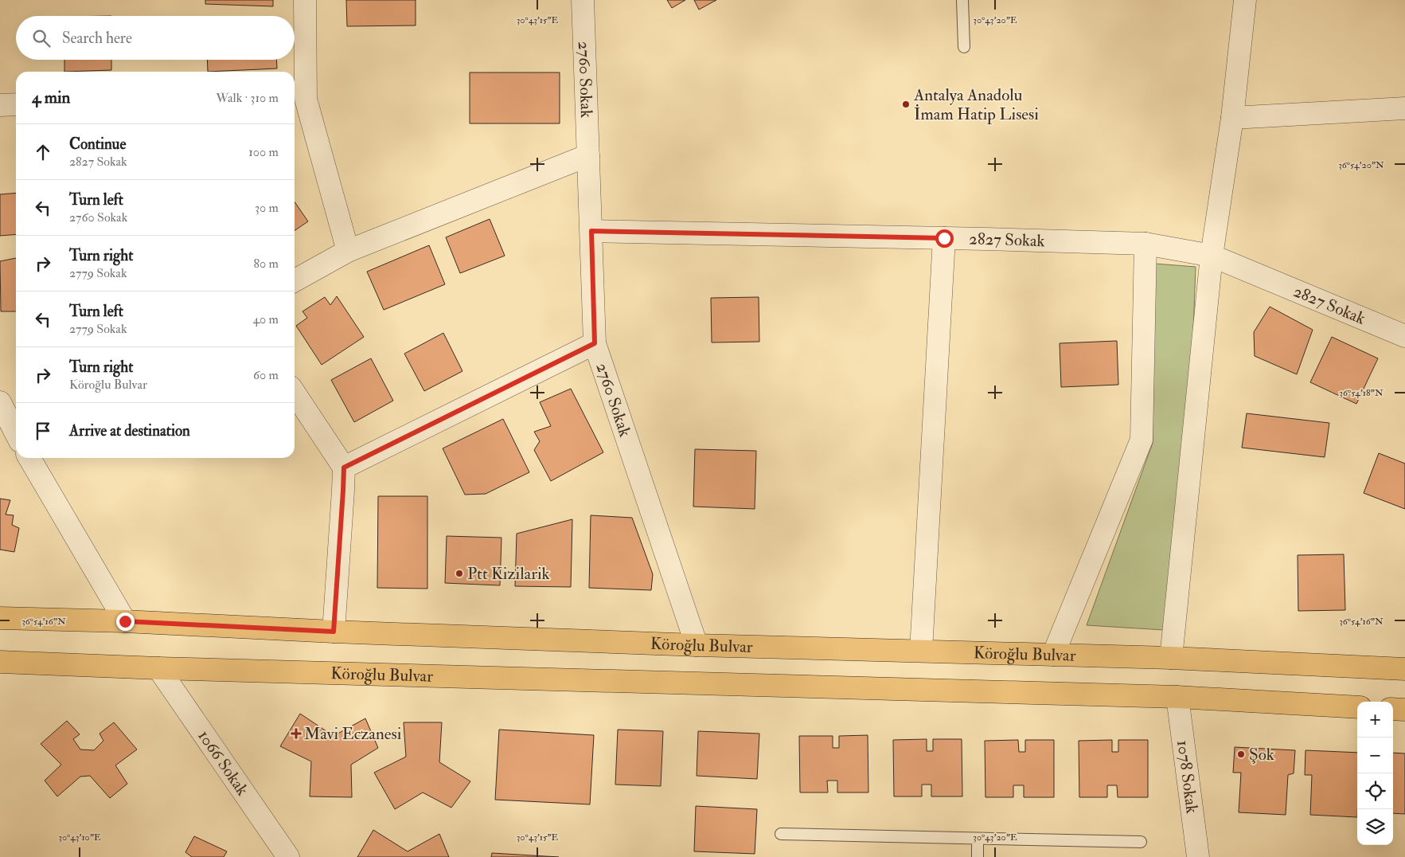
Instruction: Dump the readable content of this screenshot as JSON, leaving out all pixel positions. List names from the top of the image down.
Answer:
{
  "streets": {
    "main road": ["Köroğlu Bulvar"],
    "street": [
      "2760 Sokak",
      "2827 Sokak",
      "1066 Sokak",
      "1078 Sokak"
    ]
  },
  "crossings": [
    ["2760 Sokak", "2827 Sokak"],
    ["2760 Sokak", "Köroğlu Bulvar"],
    ["Köroğlu Bulvar", "1066 Sokak"],
    ["Köroğlu Bulvar", "1078 Sokak"]
  ],
  "places": {
    "other": ["Antalya Anadolu İmam Hatip Lisesi", "Ptt Kizilarik", "Şok"],
    "health": ["Mavi Eczanesi"]
  },
  "page": {
    "search": "Search here",
    "heading": ["4 min", "Walk · 310 m"],
    "list": [
      ["Continue", "2827 Sokak", "100 m"],
      ["Turn left", "2760 Sokak", "30 m"],
      ["Turn right", "2779 Sokak", "80 m"],
      ["Turn left", "2779 Sokak", "40 m"],
      ["Turn right", "Köroğlu Bulvar", "60 m"],
      "Arrive at destination"
    ],
    "map_buttons": ["+", "−"]
  },
  "coordinates": [
    "30°43'15\"E",
    "30°43'20\"E",
    "36°54'20\"N",
    "36°54'18\"N",
    "36°54'16\"N",
    "30°43'10\"E"
  ]
}
